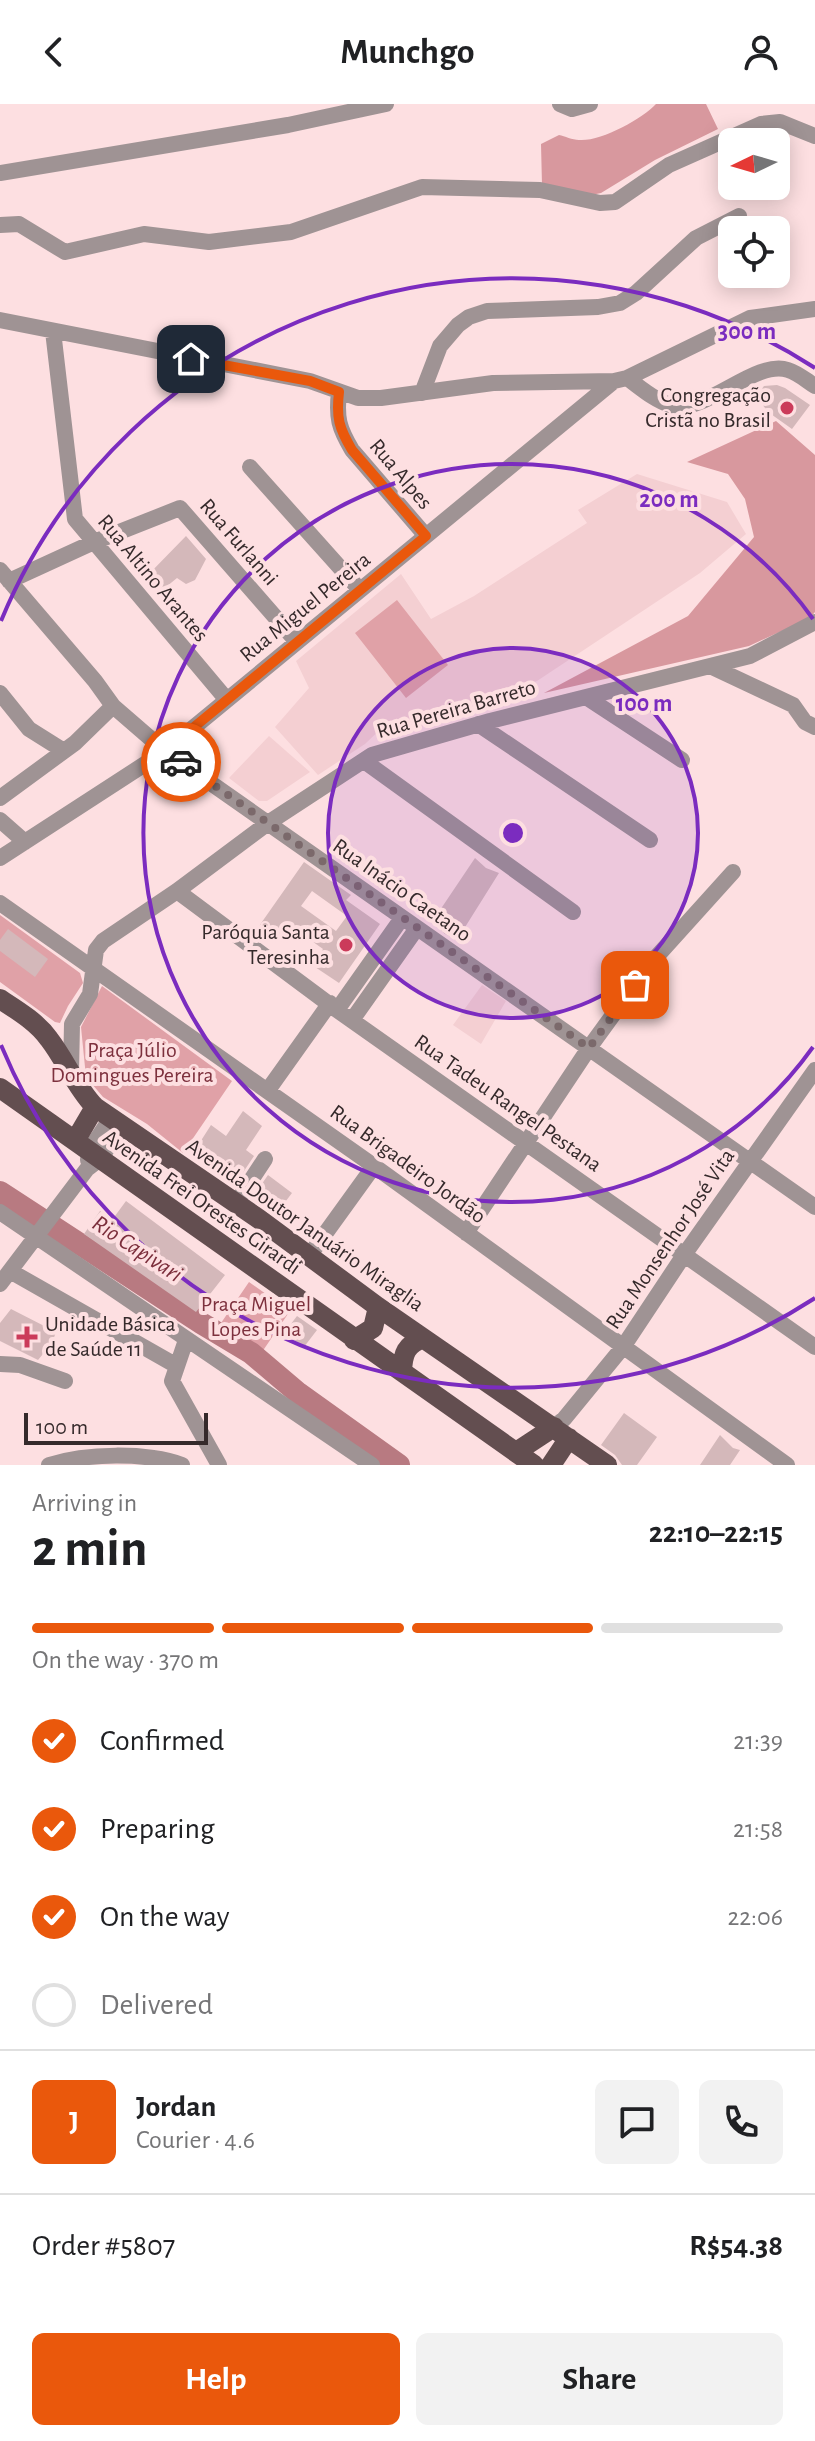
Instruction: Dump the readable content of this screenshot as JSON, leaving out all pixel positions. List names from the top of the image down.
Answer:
{
  "streets": {
    "main road": ["Avenida Frei Orestes Girardi", "Avenida Doutor Januário Miraglia"],
    "street": [
      "Rua Alpes",
      "Rua Furlanni",
      "Rua Altino Arantes",
      "Rua Miguel Pereira",
      "Rua Pereira Barreto",
      "Rua Inácio Caetano",
      "Rua Tadeu Rangel Pestana",
      "Rua Brigadeiro Jordão",
      "Rua Monsenhor José Vita"
    ]
  },
  "crossings": [
    ["Rua Alpes", "Rua Miguel Pereira"],
    ["Rua Furlanni", "Rua Altino Arantes"],
    ["Rua Furlanni", "Rua Miguel Pereira"],
    ["Rua Altino Arantes", "Rua Miguel Pereira"],
    ["Rua Miguel Pereira", "Rua Inácio Caetano"],
    ["Rua Pereira Barreto", "Rua Inácio Caetano"],
    ["Rua Pereira Barreto", "Rua Tadeu Rangel Pestana"],
    ["Rua Pereira Barreto", "Rua Brigadeiro Jordão"],
    ["Rua Pereira Barreto", "Avenida Doutor Januário Miraglia"],
    ["Rua Inácio Caetano", "Rua Monsenhor José Vita"],
    ["Rua Tadeu Rangel Pestana", "Rua Monsenhor José Vita"],
    ["Rua Brigadeiro Jordão", "Rua Monsenhor José Vita"],
    ["Avenida Doutor Januário Miraglia", "Rua Monsenhor José Vita"]
  ],
  "water": ["Rio Capivari"],
  "parks": ["Praça Júlio Domingues Pereira", "Praça Miguel Lopes Pina"],
  "places": {
    "other": ["Congregação Cristã no Brasil", "Paróquia Santa Teresinha"],
    "health": ["Unidade Básica de Saúde 11"]
  },
  "scale_bar": "100 m",
  "north": "left",
  "page": {
    "header": "Munchgo",
    "scale": "100 m",
    "heading": ["2 min", "Arriving in", "22:10–22:15"],
    "panel": [
      "Jordan",
      "Courier · 4.6",
      "Order #5807",
      "R$54.38"
    ],
    "bar": "On the way · 370 m",
    "list": [
      ["Confirmed", "21:39"],
      ["Preparing", "21:58"],
      ["On the way", "22:06"],
      "Delivered"
    ],
    "round": "J",
    "buttons": ["Help", "Share"]
  },
  "rings": ["300 m", "200 m", "100 m"]
}
